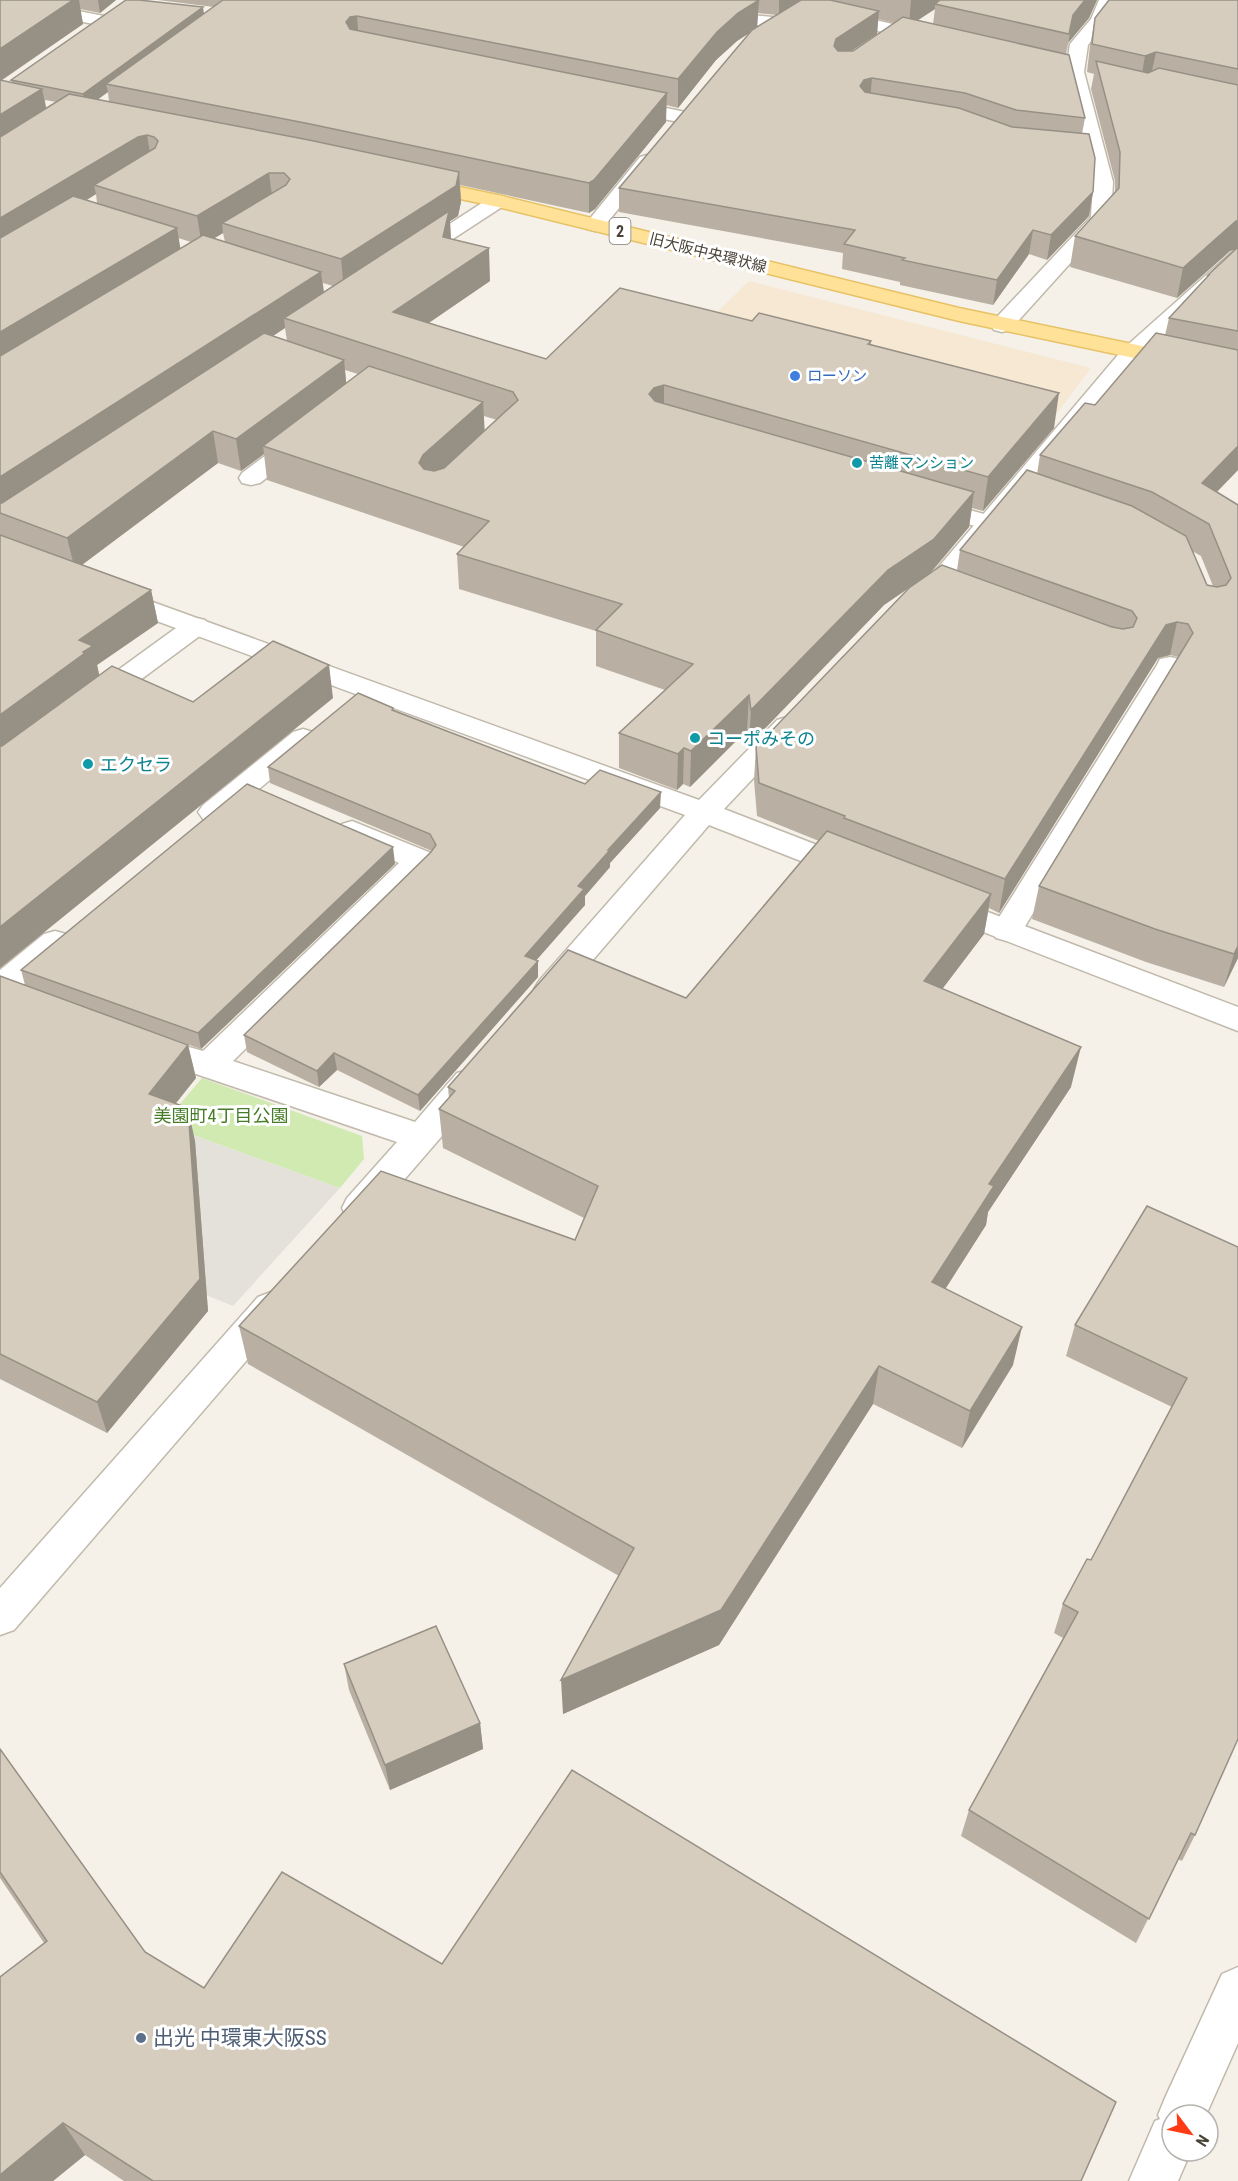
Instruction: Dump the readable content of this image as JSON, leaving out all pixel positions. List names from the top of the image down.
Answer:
{
  "streets": {
    "main road": ["2", "旧大阪中央環状線"]
  },
  "parks": ["美園町4丁目公園"],
  "places": [
    "ローソン",
    "苦離マンション",
    "コーポみその",
    "エクセラ",
    "出光 中環東大阪SS"
  ],
  "north": "bottom right"
}
